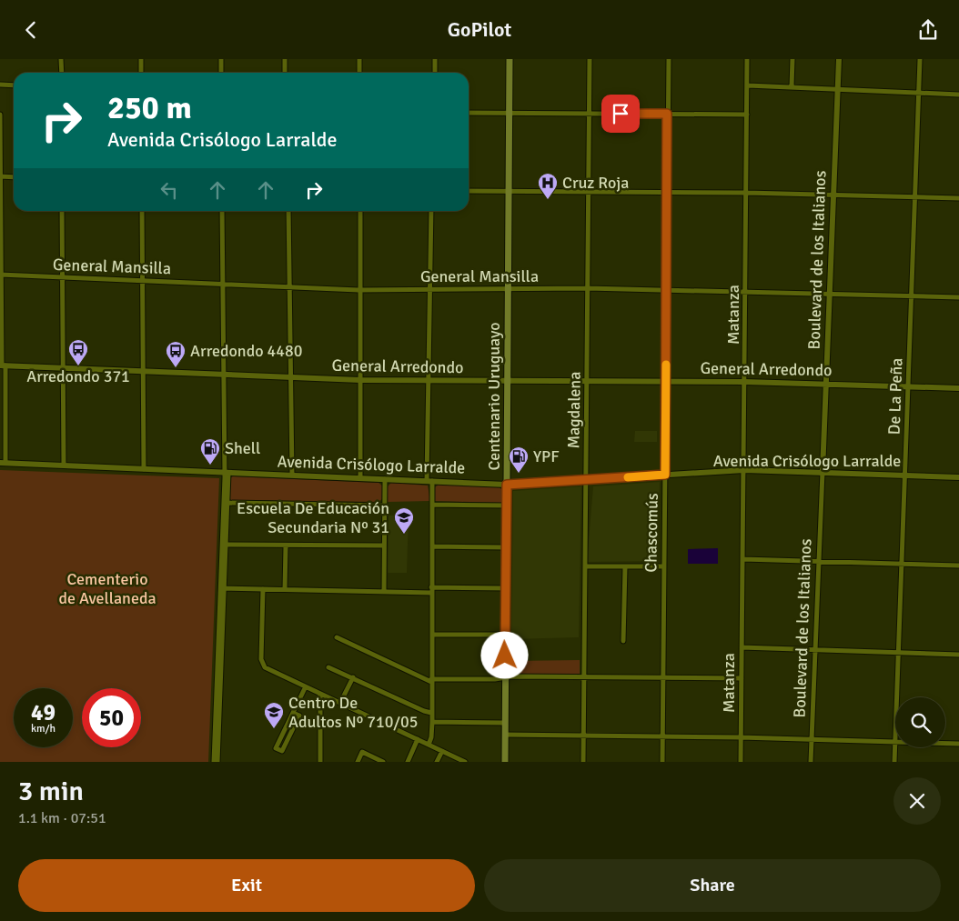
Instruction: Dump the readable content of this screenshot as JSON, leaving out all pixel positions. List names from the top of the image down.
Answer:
{
  "streets": {
    "main road": ["Centenario Uruguayo"],
    "street": [
      "Boulevard de los Italianos",
      "General Mansilla",
      "Matanza",
      "General Arredondo",
      "De La Peña",
      "Magdalena",
      "Avenida Crisólogo Larralde",
      "Chascomús"
    ]
  },
  "crossings": [
    ["Boulevard de los Italianos", "General Mansilla"],
    ["Boulevard de los Italianos", "General Arredondo"],
    ["Boulevard de los Italianos", "Avenida Crisólogo Larralde"],
    ["General Mansilla", "Matanza"],
    ["General Mansilla", "Centenario Uruguayo"],
    ["General Mansilla", "De La Peña"],
    ["General Mansilla", "Magdalena"],
    ["General Mansilla", "Chascomús"],
    ["Matanza", "General Arredondo"],
    ["Matanza", "Avenida Crisólogo Larralde"],
    ["General Arredondo", "Centenario Uruguayo"],
    ["General Arredondo", "De La Peña"],
    ["General Arredondo", "Magdalena"],
    ["General Arredondo", "Chascomús"],
    ["Centenario Uruguayo", "Avenida Crisólogo Larralde"],
    ["De La Peña", "Avenida Crisólogo Larralde"],
    ["Magdalena", "Avenida Crisólogo Larralde"],
    ["Avenida Crisólogo Larralde", "Chascomús"]
  ],
  "parks": ["Cementerio de Avellaneda"],
  "places": {
    "hospital": ["Cruz Roja"],
    "bus stop": ["Arredondo 371", "Arredondo 4480"],
    "fuel station": ["Shell", "YPF"],
    "school or university": ["Escuela De Educación Secundaria Nº 31", "Centro De Adultos Nº 710/05"]
  },
  "page": {
    "header": "GoPilot",
    "turn": ["250 m", "Avenida Crisólogo Larralde"],
    "speed": "49 km/h",
    "limit": "50",
    "heading": ["3 min", "1.1 km · 07:51"],
    "buttons": ["Exit", "Share"]
  }
}
